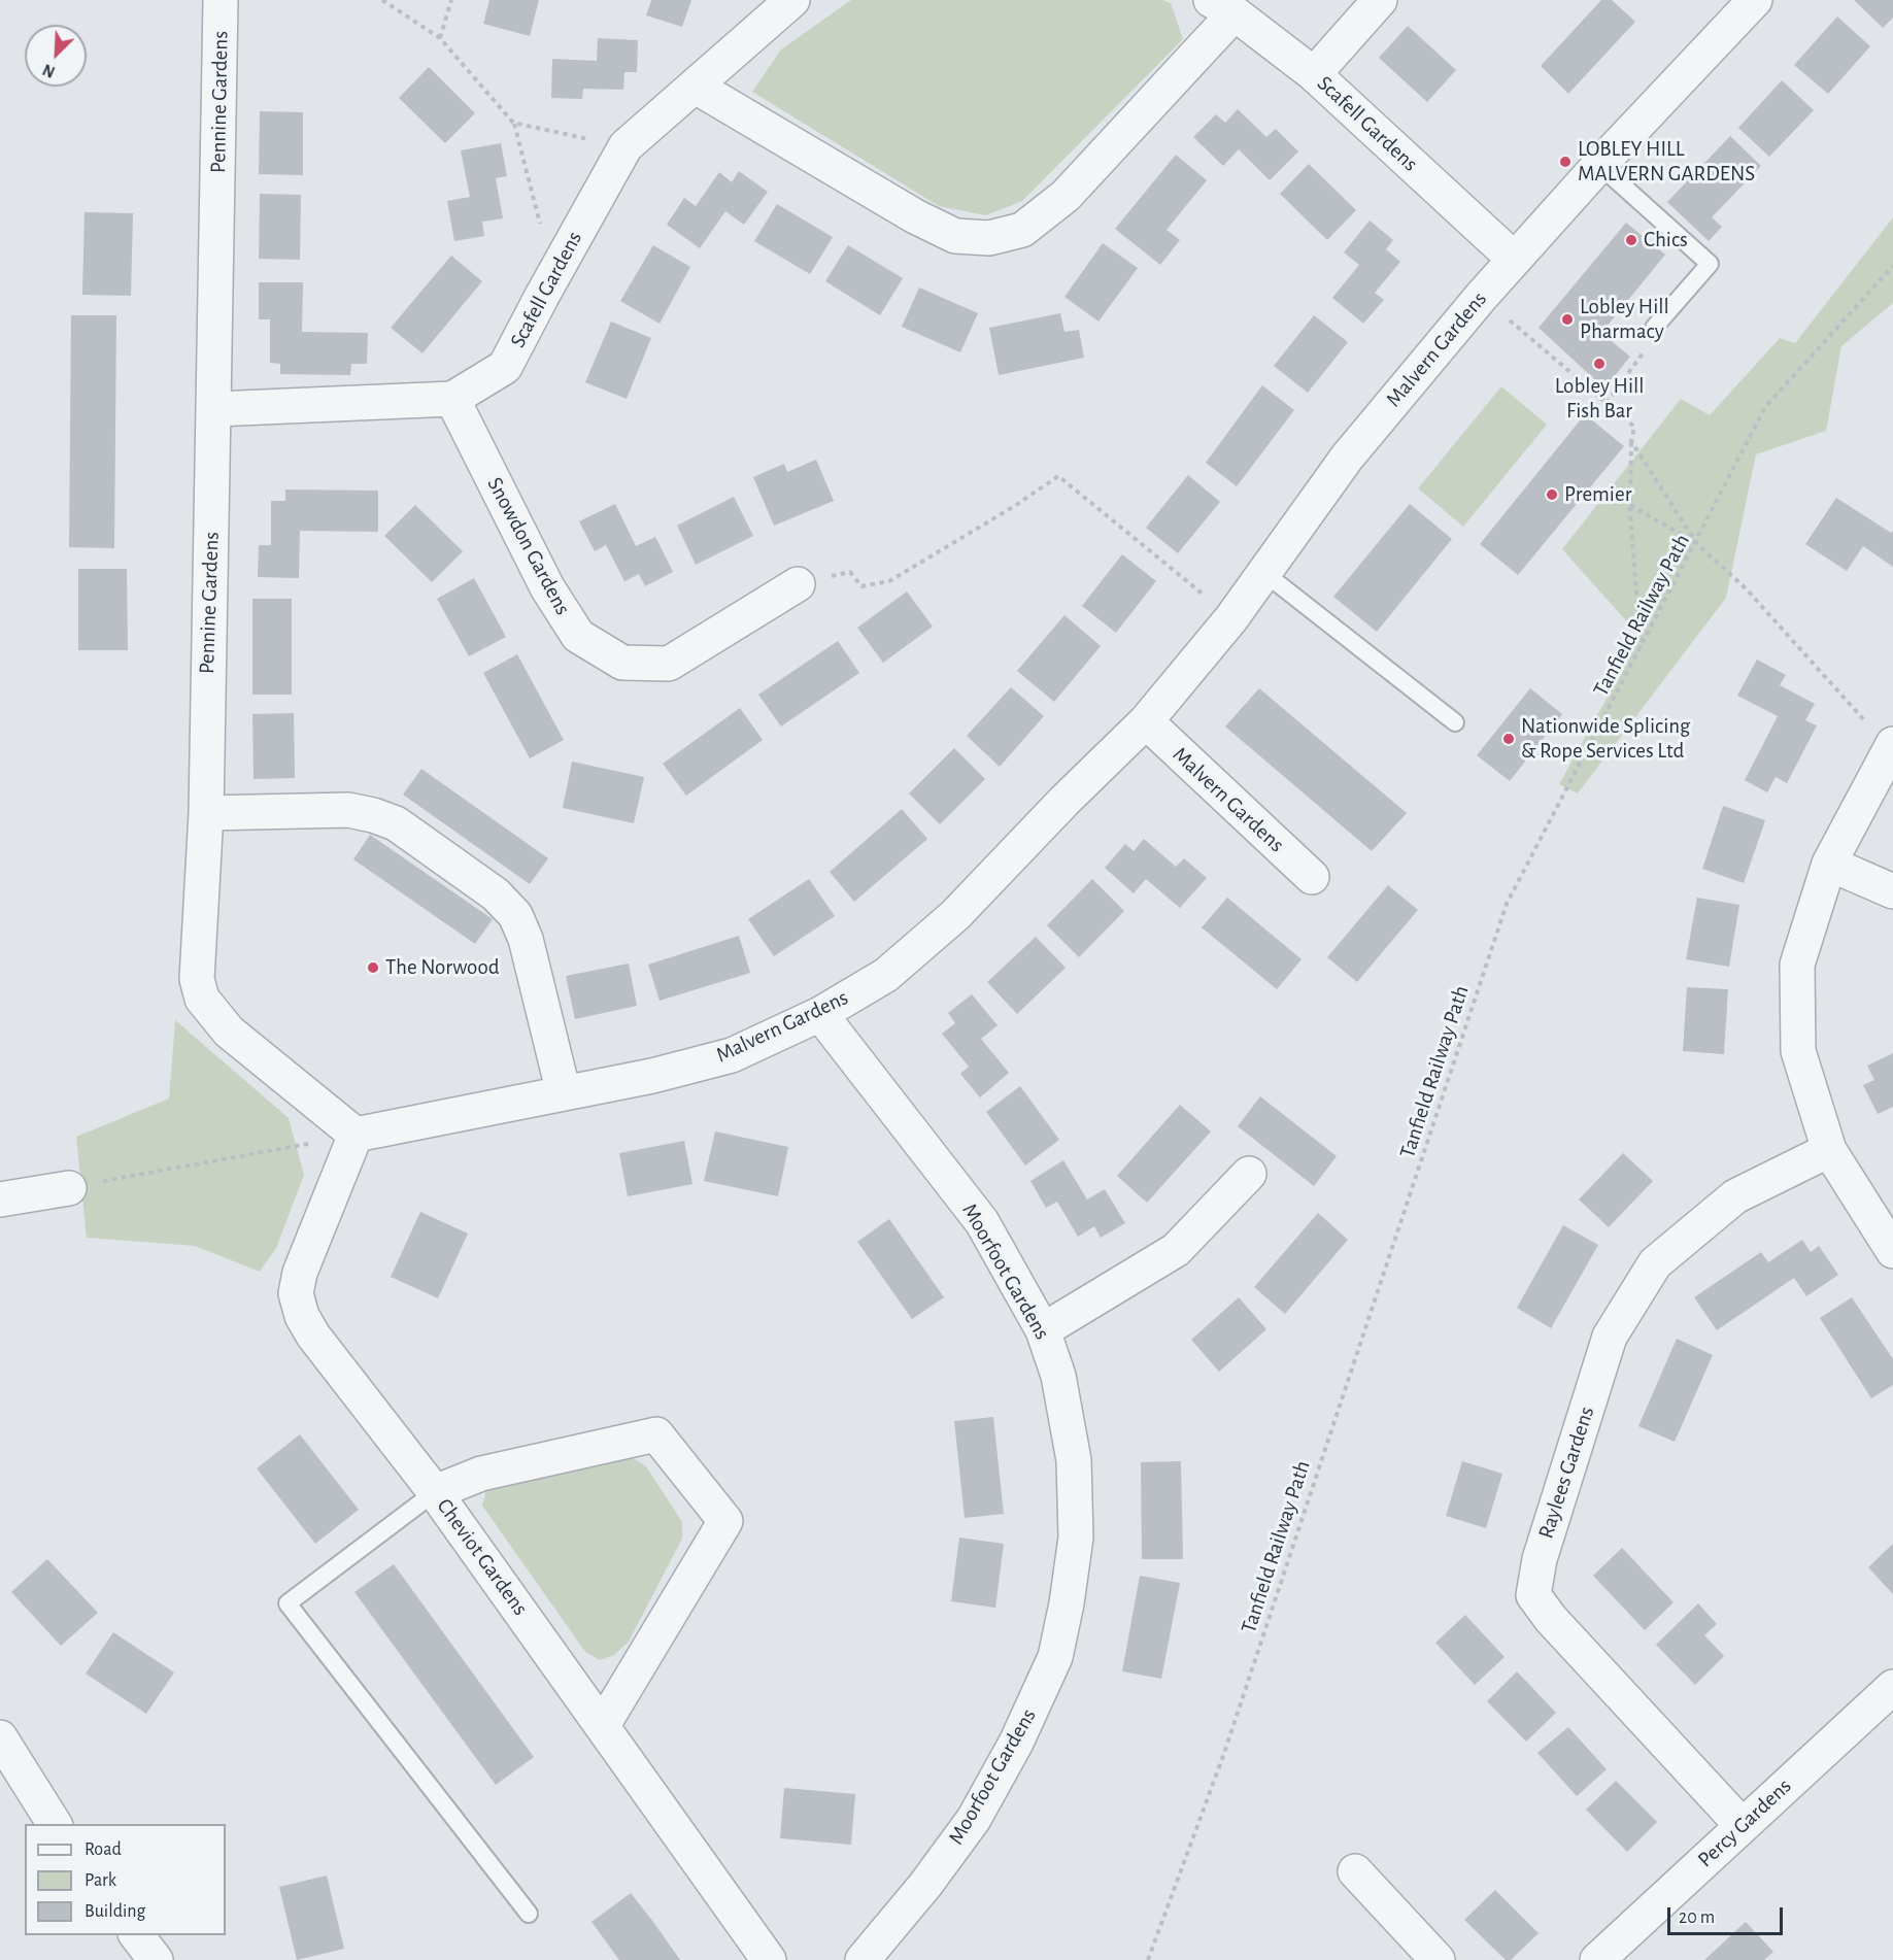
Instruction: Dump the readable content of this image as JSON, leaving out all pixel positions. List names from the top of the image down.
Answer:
{
  "streets": {
    "street": [
      "Pennine Gardens",
      "Scafell Gardens",
      "Malvern Gardens",
      "Snowdon Gardens",
      "Moorfoot Gardens",
      "Raylees Gardens",
      "Cheviot Gardens",
      "Percy Gardens"
    ],
    "path": ["Tanfield Railway Path"]
  },
  "crossings": [
    ["Pennine Gardens", "Scafell Gardens"],
    ["Pennine Gardens", "Malvern Gardens"],
    ["Pennine Gardens", "Cheviot Gardens"],
    ["Scafell Gardens", "Malvern Gardens"],
    ["Scafell Gardens", "Snowdon Gardens"],
    ["Malvern Gardens", "Moorfoot Gardens"],
    ["Malvern Gardens", "Cheviot Gardens"],
    ["Raylees Gardens", "Percy Gardens"]
  ],
  "places": [
    "LOBLEY HILL MALVERN GARDENS",
    "Chics",
    "Lobley Hill Pharmacy",
    "Lobley Hill Fish Bar",
    "Premier",
    "Nationwide Splicing & Rope Services Ltd",
    "The Norwood"
  ],
  "legend": ["Road", "Park", "Building"],
  "scale_bar": "20 m",
  "north": "bottom left"
}
